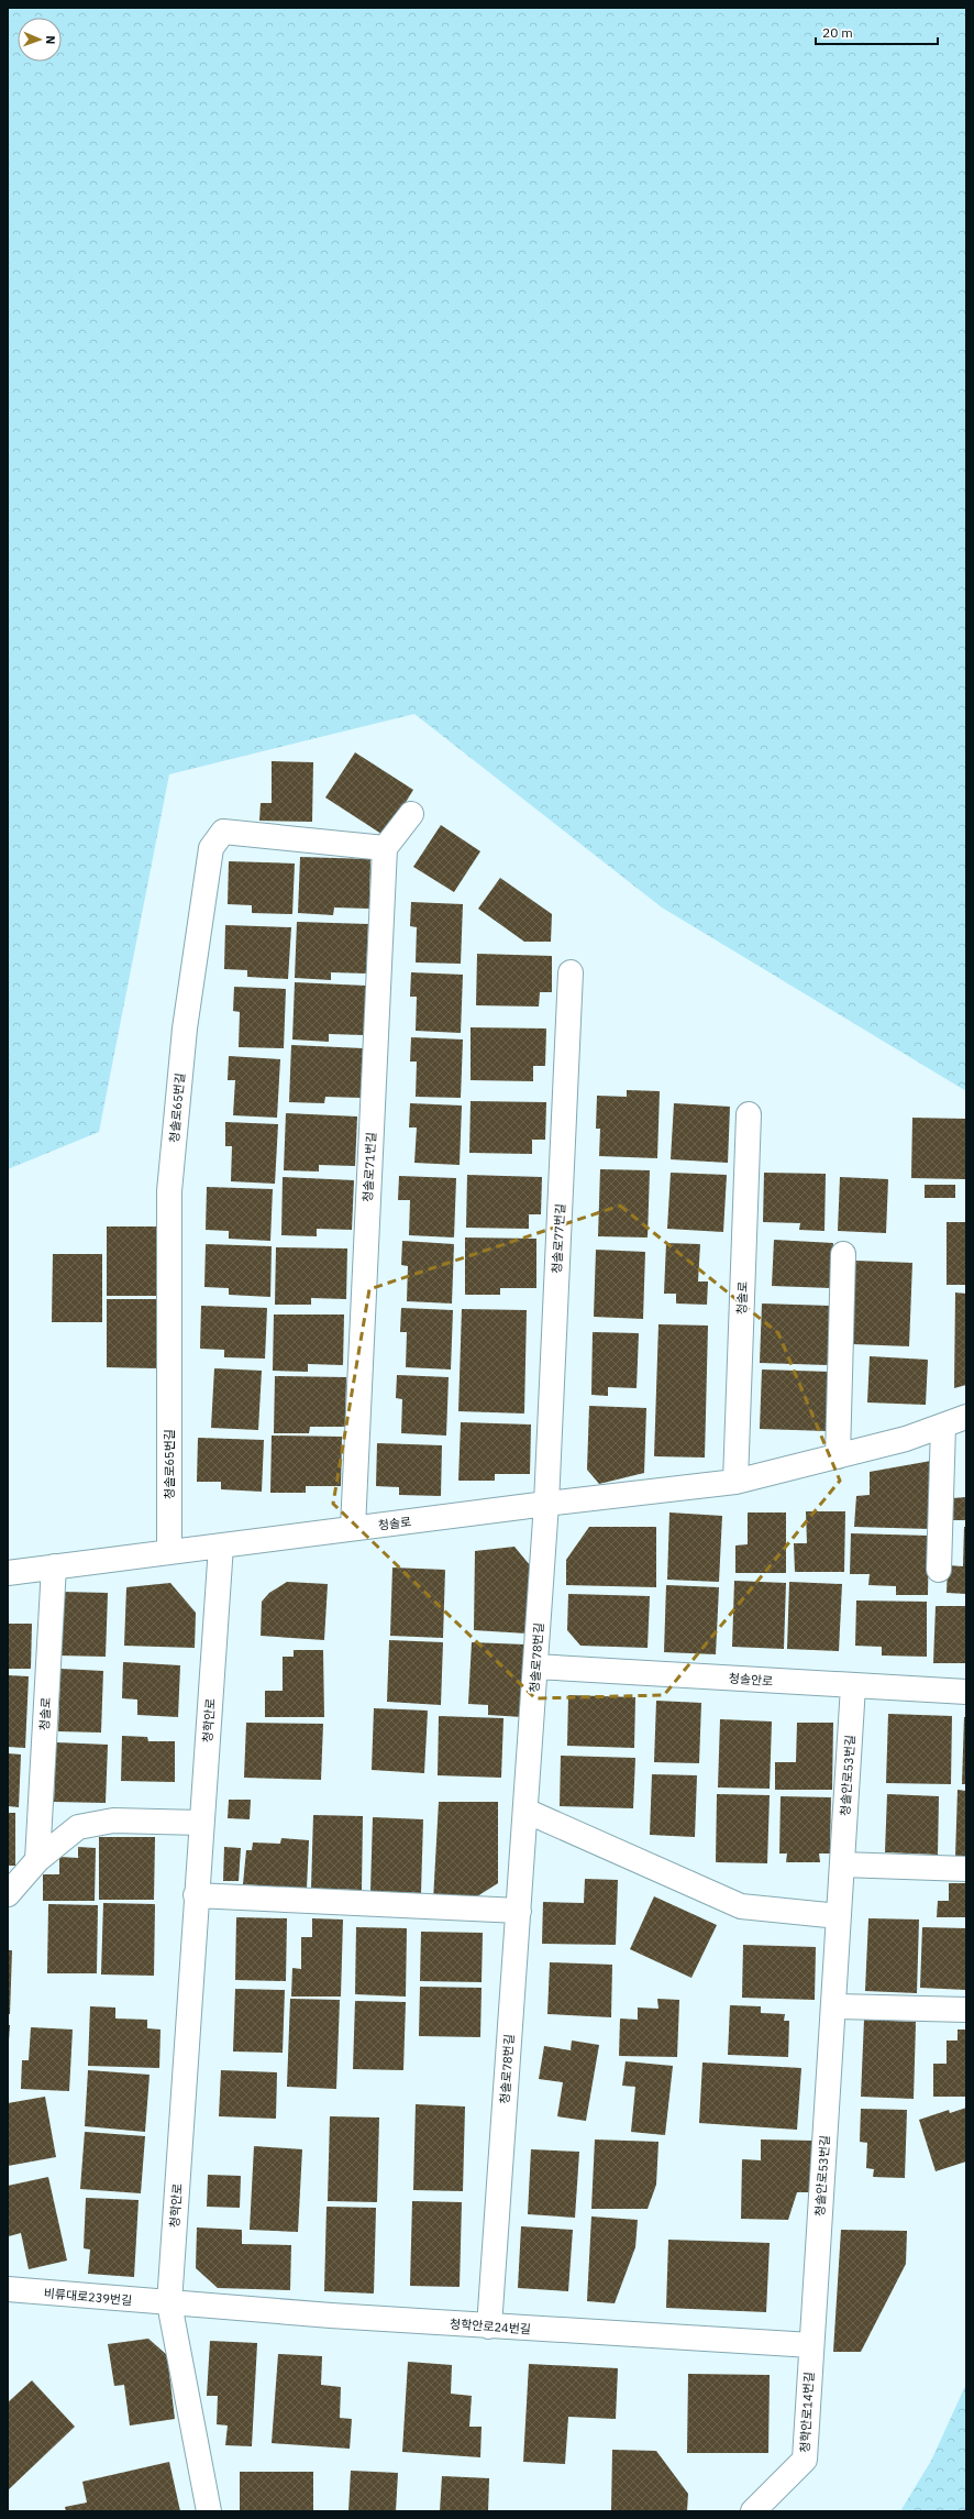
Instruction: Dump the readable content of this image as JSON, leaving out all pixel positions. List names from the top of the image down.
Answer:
{
  "streets": {
    "street": [
      "청솔로65번길",
      "청솔로71번길",
      "청솔로77번길",
      "청솔로",
      "청솔로78번길",
      "청솔안로",
      "청학안로",
      "청솔안로53번길",
      "비류대로239번길",
      "청학안로24번길",
      "청학안로14번길"
    ]
  },
  "crossings": [
    ["청솔로65번길", "청솔로71번길"],
    ["청솔로65번길", "청솔로"],
    ["청솔로71번길", "청솔로"],
    ["청솔로77번길", "청솔로"],
    ["청솔로77번길", "청솔로78번길"],
    ["청솔로", "청솔로78번길"],
    ["청솔로", "청학안로"],
    ["청솔로78번길", "청솔안로"],
    ["청솔로78번길", "청학안로24번길"],
    ["청솔안로", "청솔안로53번길"],
    ["청학안로", "비류대로239번길"],
    ["청학안로", "청학안로24번길"],
    ["청솔안로53번길", "청학안로24번길"],
    ["청솔안로53번길", "청학안로14번길"],
    ["비류대로239번길", "청학안로24번길"],
    ["청학안로24번길", "청학안로14번길"]
  ],
  "scale_bar": "20 m",
  "north": "right"
}
